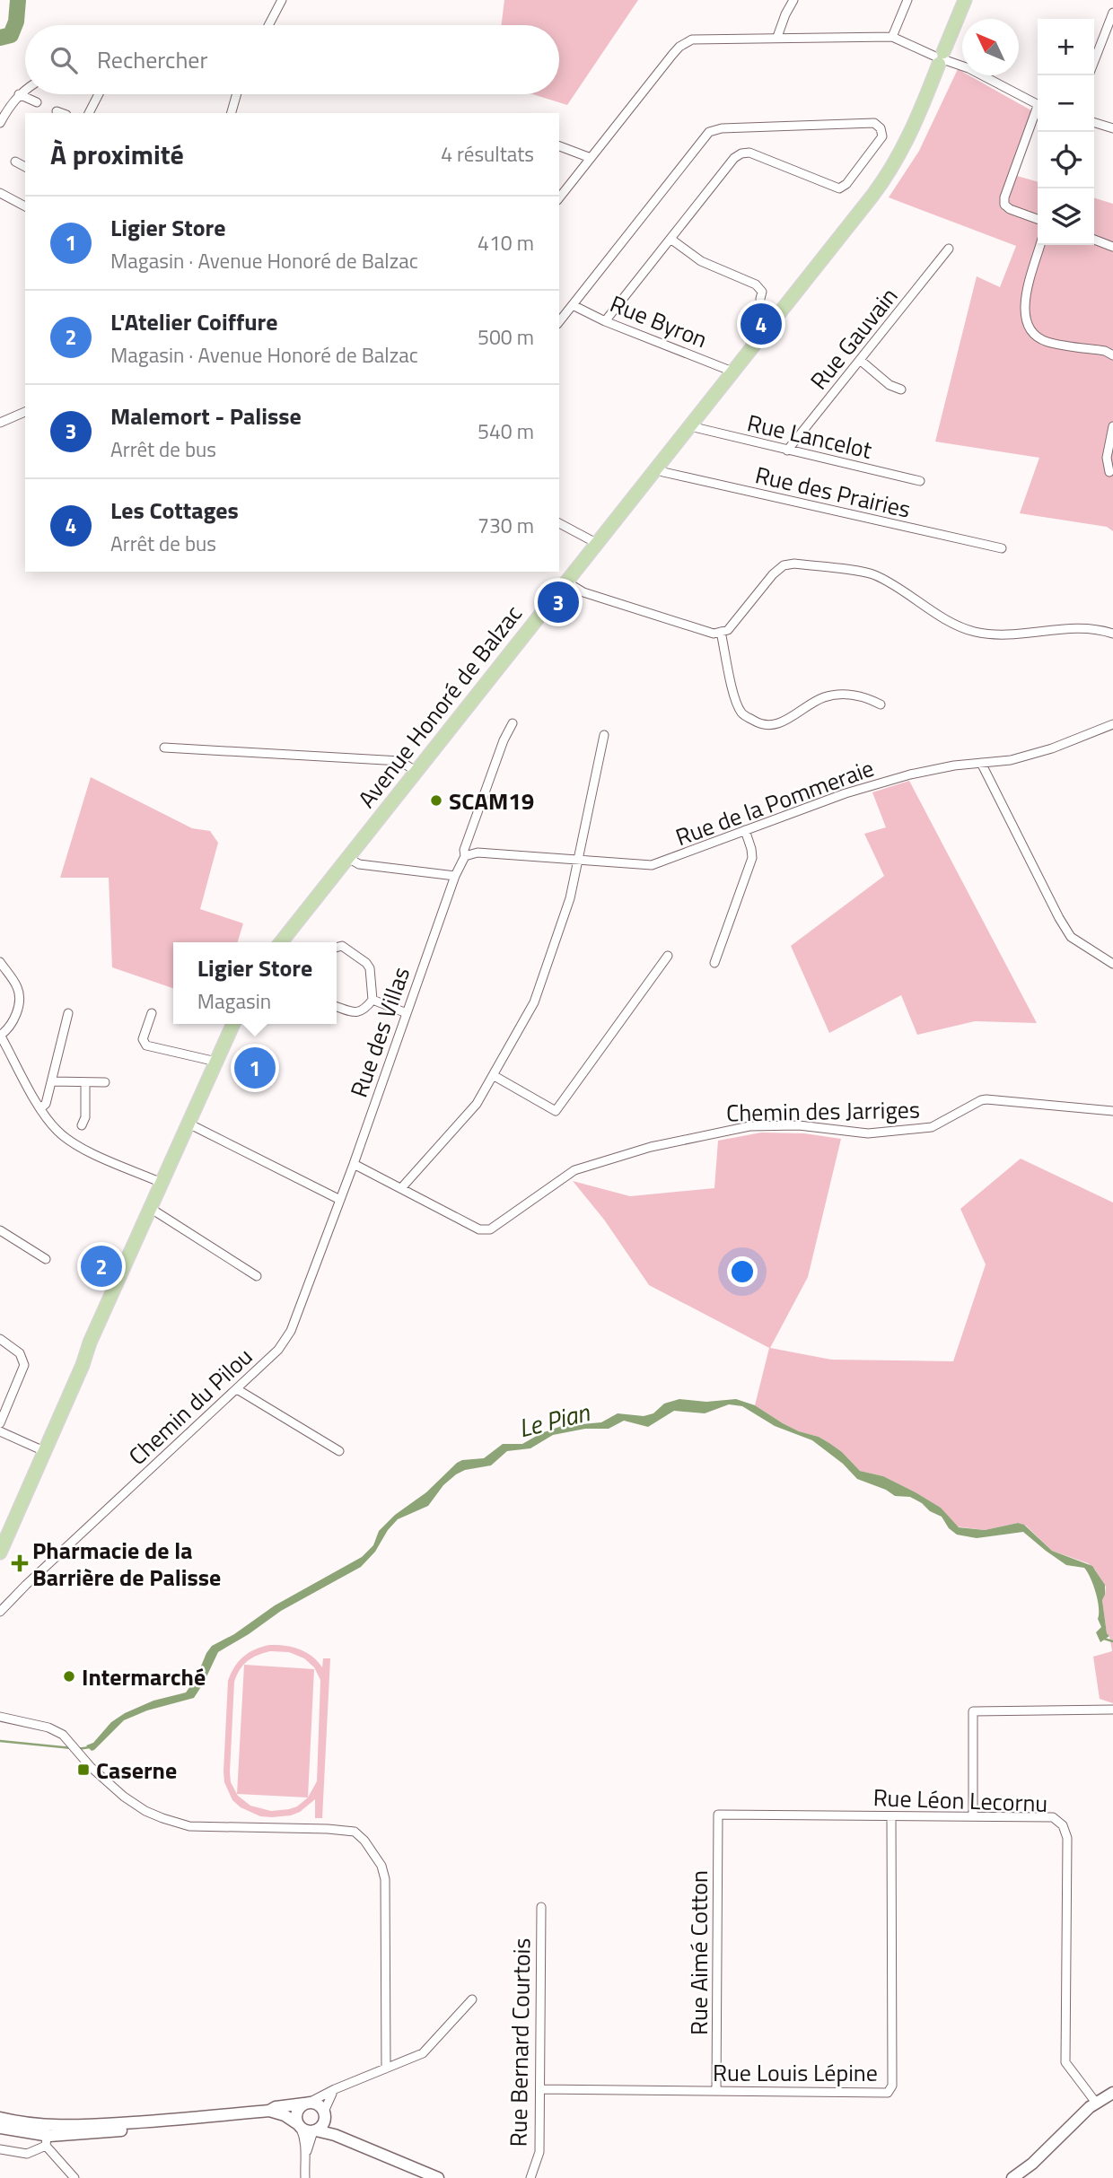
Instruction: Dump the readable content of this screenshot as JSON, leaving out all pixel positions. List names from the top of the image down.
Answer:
{
  "streets": {
    "main road": ["Avenue Honoré de Balzac"],
    "street": [
      "Rue Byron",
      "Rue Gauvain",
      "Rue Lancelot",
      "Rue des Prairies",
      "Rue de la Pommeraie",
      "Rue des Villas",
      "Chemin des Jarriges",
      "Chemin du Pilou",
      "Rue Léon Lecornu",
      "Rue Aimé Cotton",
      "Rue Bernard Courtois",
      "Rue Louis Lépine"
    ]
  },
  "crossings": [
    ["Rue Byron", "Avenue Honoré de Balzac"],
    ["Rue Gauvain", "Rue Lancelot"],
    ["Rue Lancelot", "Avenue Honoré de Balzac"],
    ["Rue des Prairies", "Avenue Honoré de Balzac"],
    ["Rue des Villas", "Chemin des Jarriges"],
    ["Rue des Villas", "Chemin du Pilou"],
    ["Rue Léon Lecornu", "Rue Aimé Cotton"],
    ["Rue Léon Lecornu", "Rue Louis Lépine"],
    ["Rue Aimé Cotton", "Rue Louis Lépine"],
    ["Rue Bernard Courtois", "Rue Louis Lépine"]
  ],
  "water": ["Le Pian"],
  "places": {
    "other": ["SCAM19", "Intermarché"],
    "health": ["Pharmacie de la Barrière de Palisse"],
    "transit": ["Caserne"]
  },
  "north": "top left",
  "page": {
    "map_buttons": ["+", "−"],
    "search": "Rechercher",
    "heading": ["À proximité", "4 résultats"],
    "list": [
      {
        "mark": "1",
        "name": "Ligier Store",
        "note": "Magasin · Avenue Honoré de Balzac",
        "value": "410 m"
      },
      {
        "mark": "2",
        "name": "L'Atelier Coiffure",
        "note": "Magasin · Avenue Honoré de Balzac",
        "value": "500 m"
      },
      {
        "mark": "3",
        "name": "Malemort - Palisse",
        "note": "Arrêt de bus",
        "value": "540 m"
      },
      {
        "mark": "4",
        "name": "Les Cottages",
        "note": "Arrêt de bus",
        "value": "730 m"
      }
    ],
    "pins": [
      "4",
      "3",
      "1",
      "2"
    ],
    "popup": ["Ligier Store", "Magasin"]
  }
}
